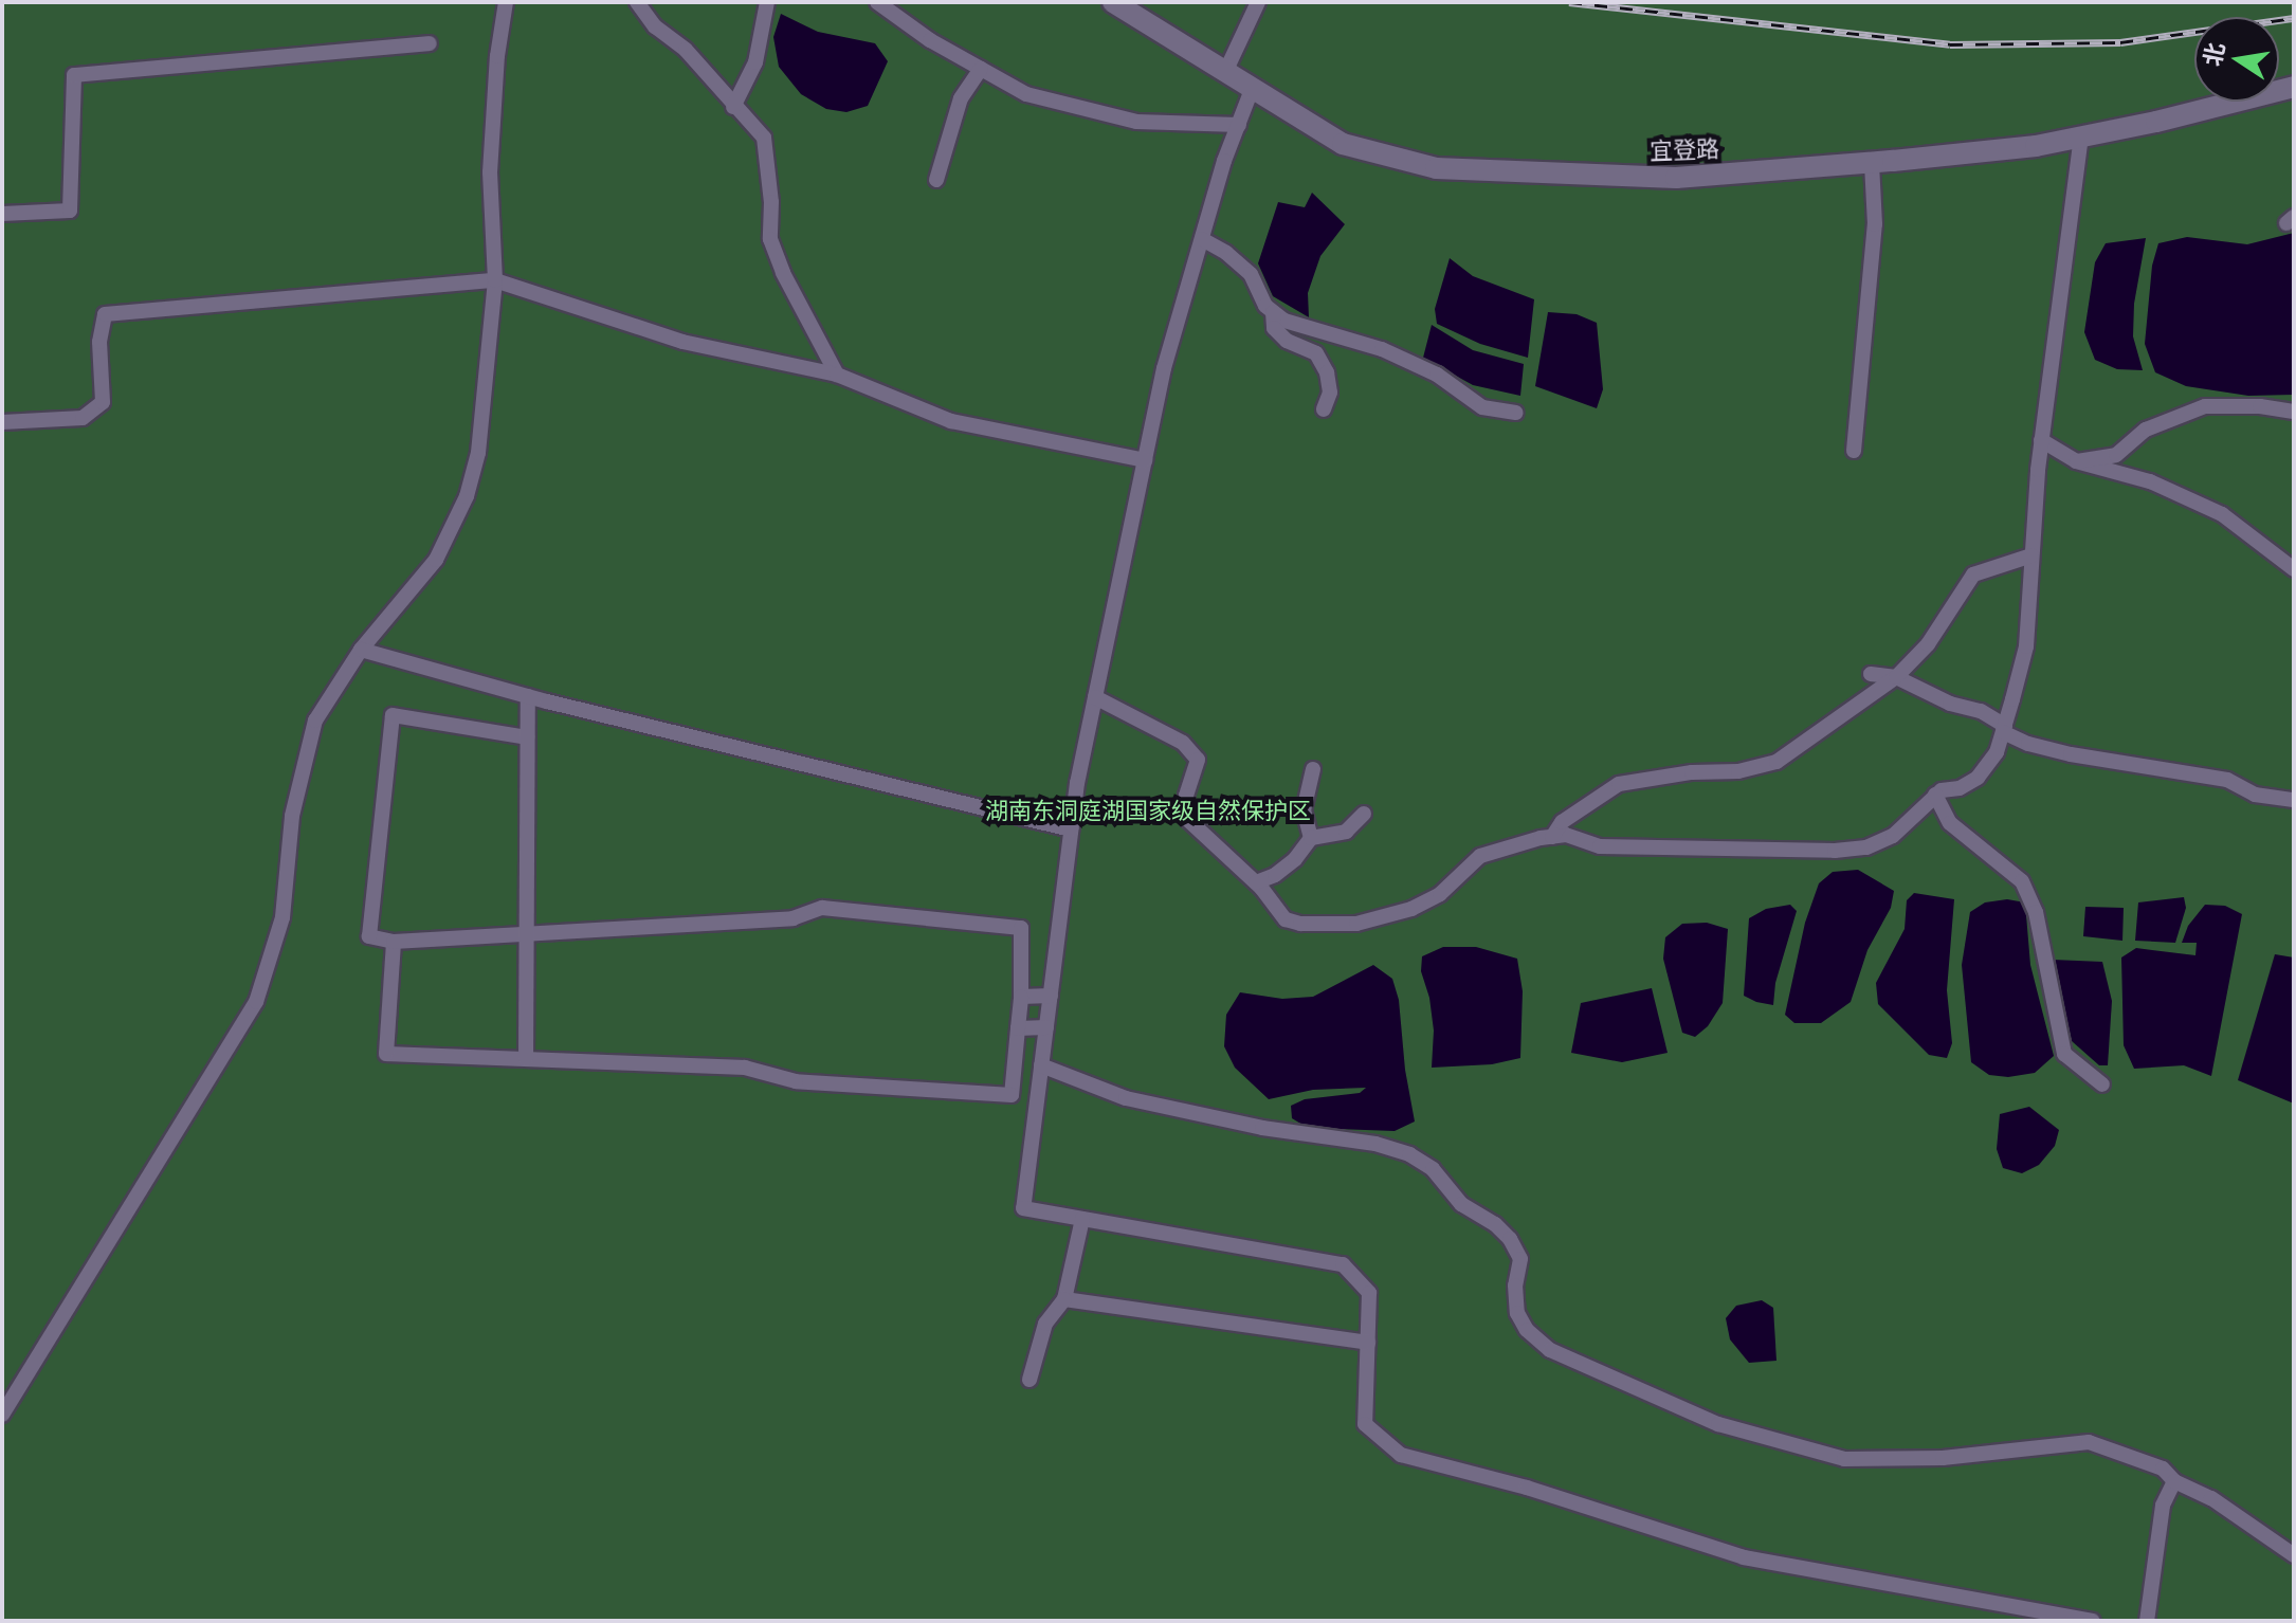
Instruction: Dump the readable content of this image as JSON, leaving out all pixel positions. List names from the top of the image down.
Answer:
{
  "streets": {
    "street": ["宜登路"]
  },
  "parks": ["湖南东洞庭湖国家级自然保护区"],
  "north": "left"
}
